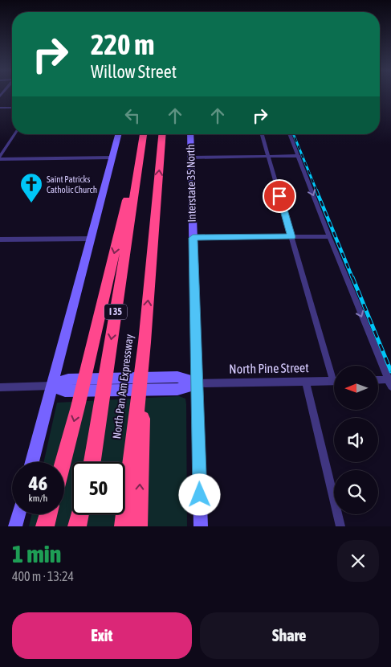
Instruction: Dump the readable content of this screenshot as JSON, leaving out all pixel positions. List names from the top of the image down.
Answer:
{
  "streets": {
    "highway": ["I 35", "North Pan Am Expressway"],
    "main road": ["Interstate 35 North", "North Pine Street"]
  },
  "crossings": [
    ["Interstate 35 North", "North Pine Street"]
  ],
  "places": {
    "church": ["Saint Patricks Catholic Church"]
  },
  "north": "left",
  "page": {
    "turn": ["220 m", "Willow Street"],
    "speed": "46 km/h",
    "limit": "50",
    "heading": ["1 min", "400 m · 13:24"],
    "buttons": ["Exit", "Share"]
  }
}
